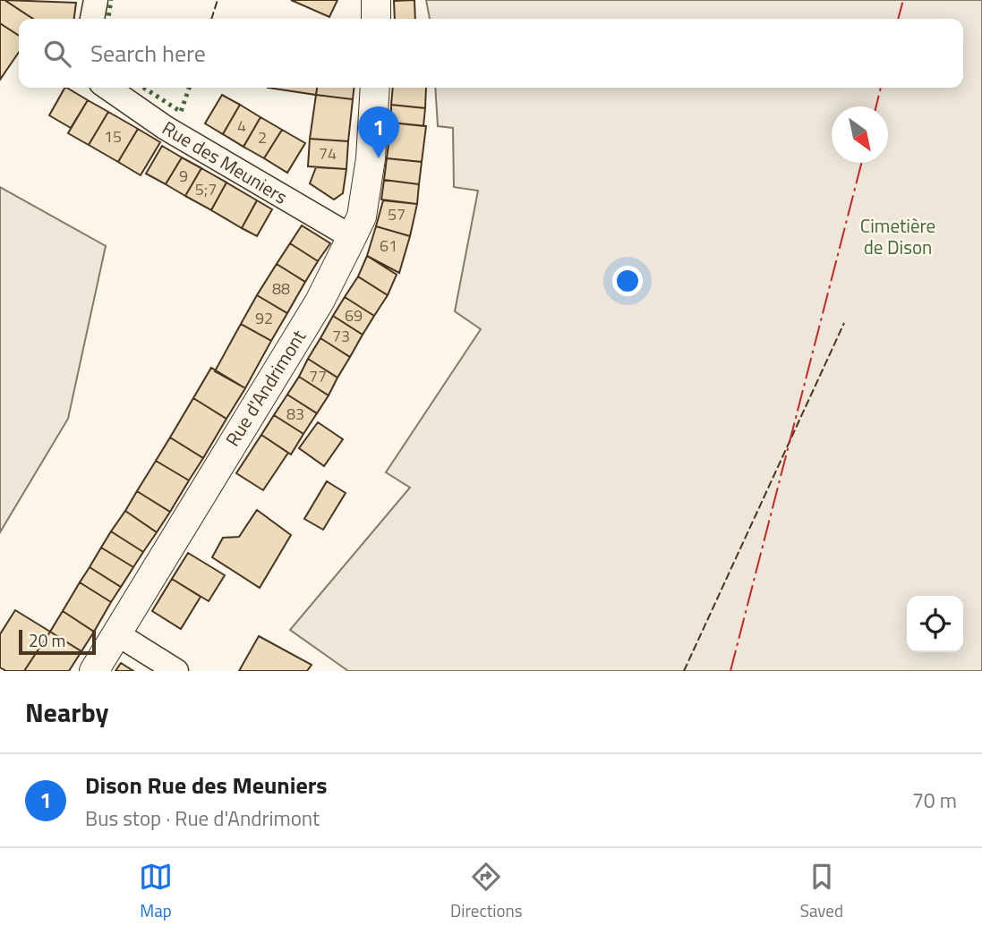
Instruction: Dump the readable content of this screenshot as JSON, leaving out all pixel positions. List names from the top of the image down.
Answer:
{
  "streets": {
    "street": ["Rue des Meuniers", "Rue d'Andrimont"]
  },
  "crossings": [
    ["Rue des Meuniers", "Rue d'Andrimont"]
  ],
  "parks": ["Cimetière de Dison"],
  "house_numbers": [
    "4",
    "15",
    "2",
    "74",
    "9",
    "5;7",
    "57",
    "61",
    "88",
    "69",
    "92",
    "73",
    "77",
    "83"
  ],
  "scale_bar": "20 m",
  "north": "bottom right",
  "page": {
    "search": "Search here",
    "pins": "1",
    "scale": "20 m",
    "heading": "Nearby",
    "list": [
      {
        "mark": "1",
        "name": "Dison Rue des Meuniers",
        "note": "Bus stop · Rue d'Andrimont",
        "value": "70 m"
      }
    ],
    "nav": ["Map", "Directions", "Saved"]
  }
}
